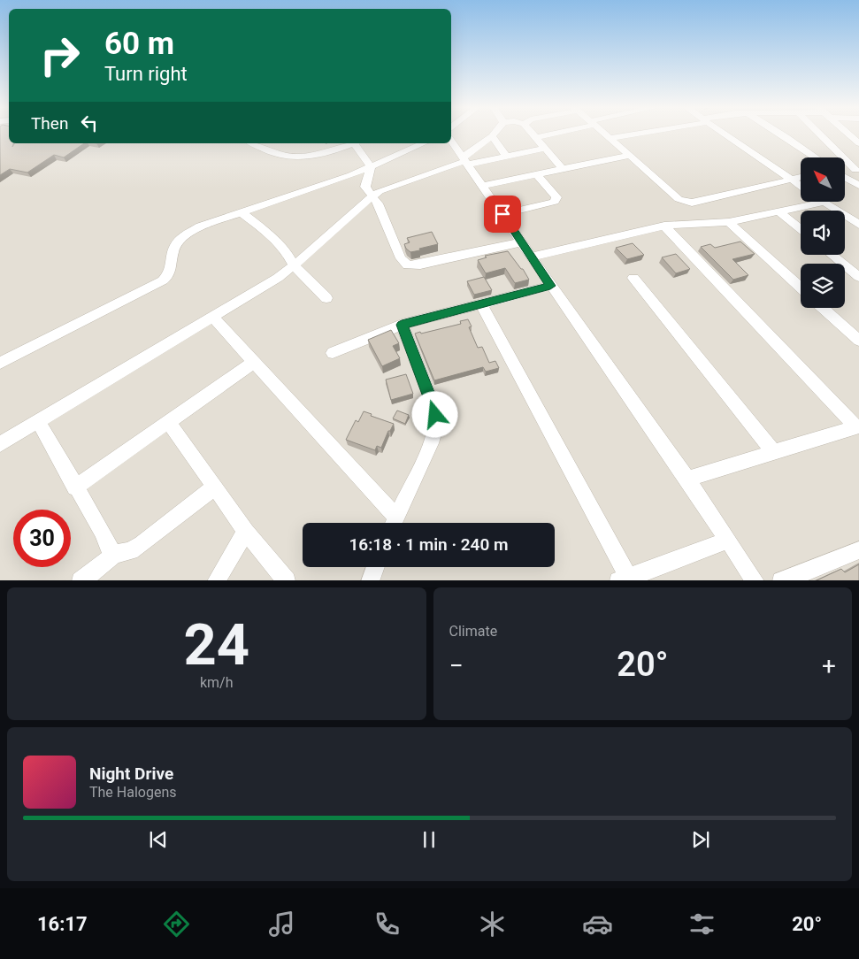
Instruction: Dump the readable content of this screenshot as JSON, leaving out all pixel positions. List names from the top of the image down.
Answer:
{
  "north": "top left",
  "page": {
    "turn": ["60 m", "Turn right"],
    "then": "Then",
    "limit": "30",
    "trip": "16:18 · 1 min · 240 m",
    "tile": [
      ["24", "km/h"],
      "Climate"
    ],
    "heat": ["−", "20°", "+"],
    "song": ["Night Drive", "The Halogens"],
    "tabs": ["16:17", "20°"]
  }
}
